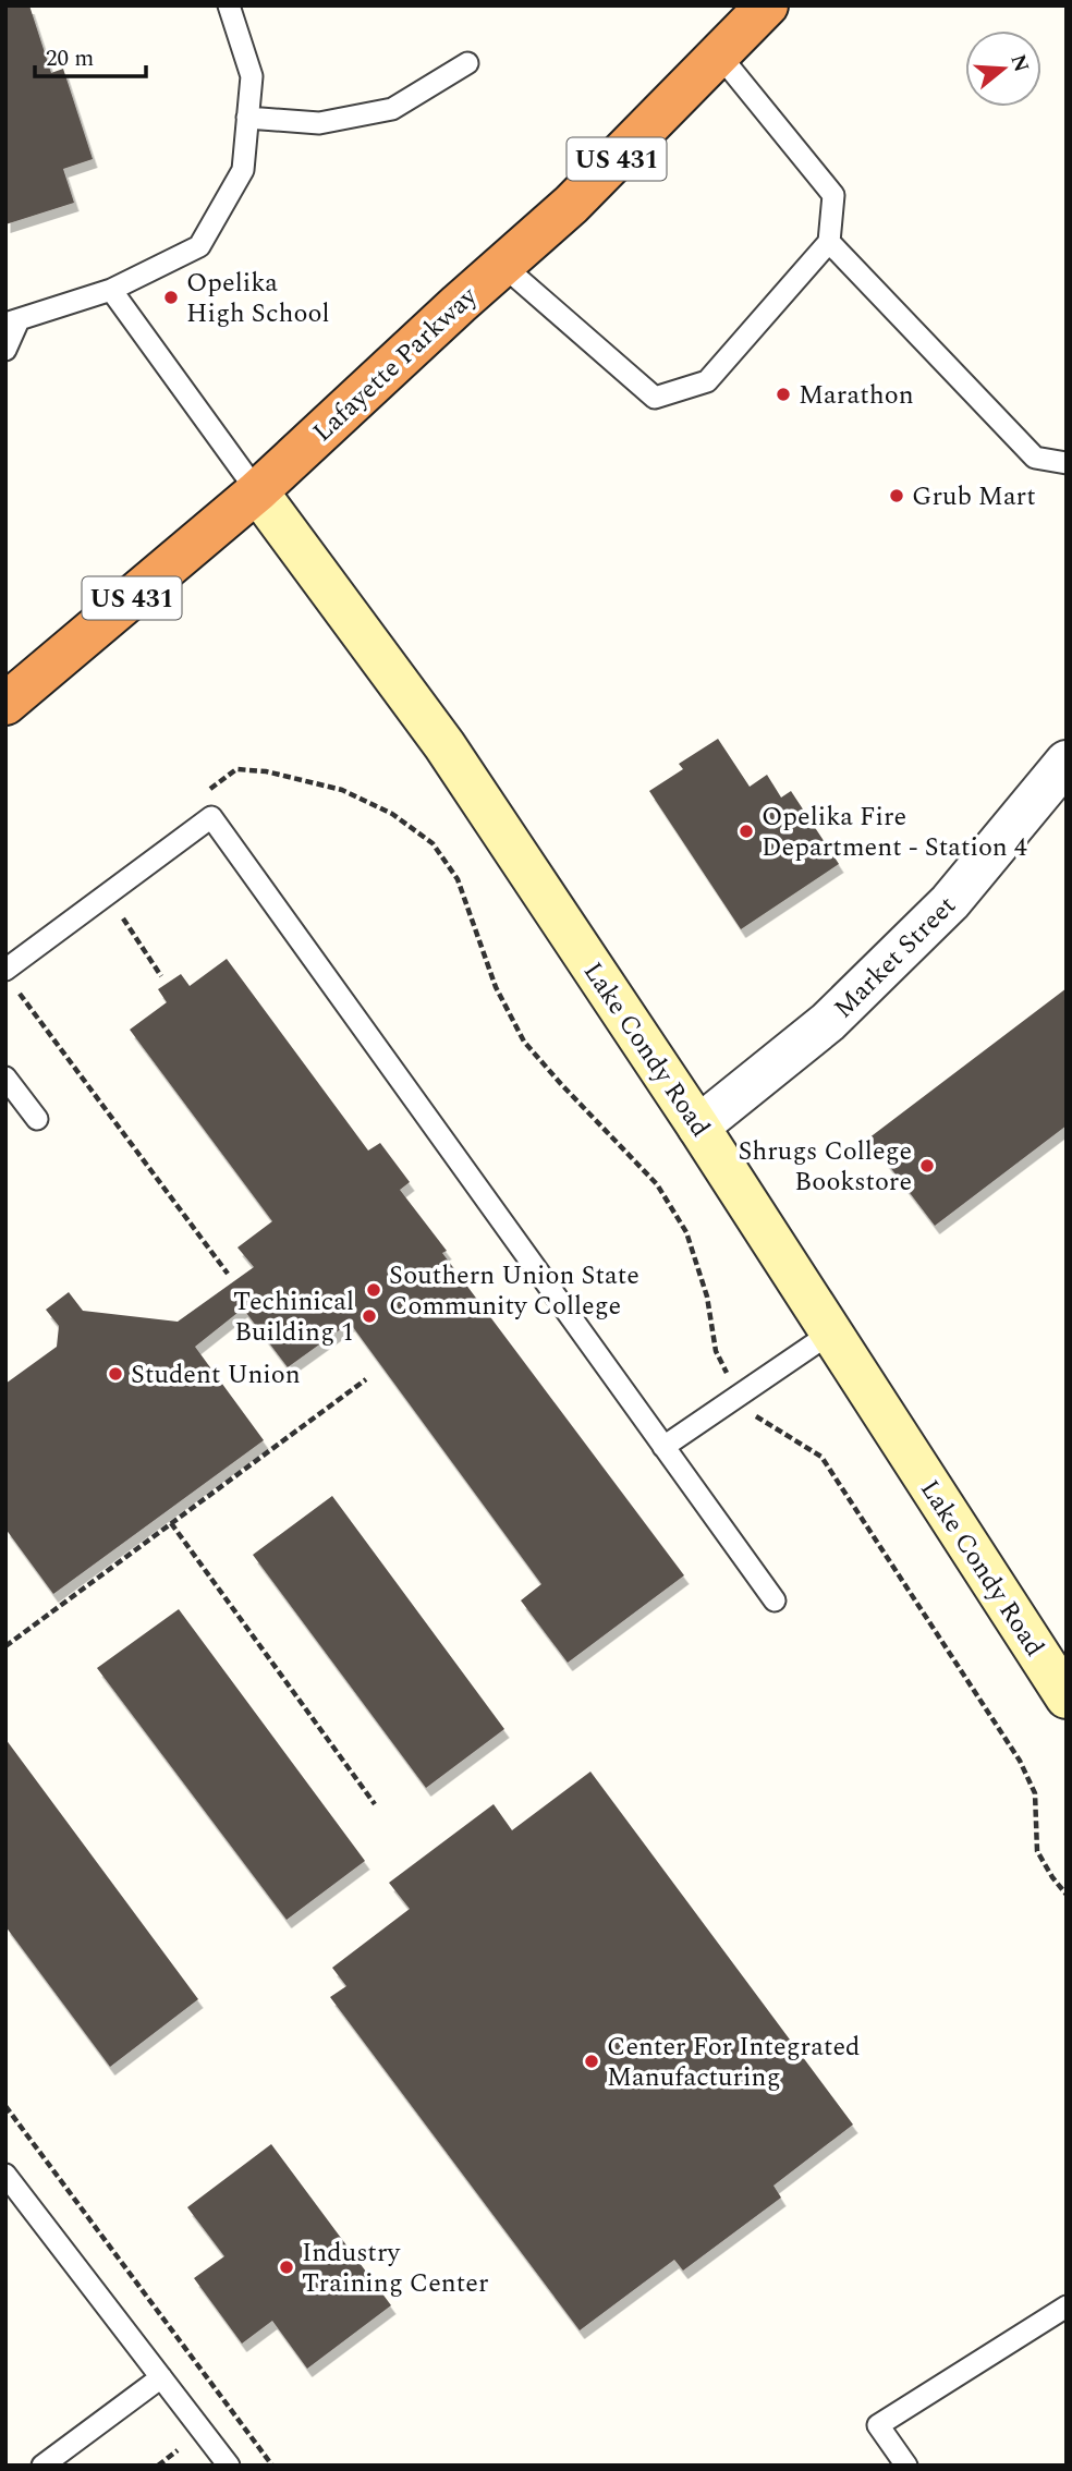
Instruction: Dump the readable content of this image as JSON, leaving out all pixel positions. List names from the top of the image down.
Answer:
{
  "streets": {
    "highway": ["US 431", "Lafayette Parkway"],
    "street": ["Market Street", "Lake Condy Road"]
  },
  "crossings": [
    ["Lafayette Parkway", "Lake Condy Road"],
    ["Market Street", "Lake Condy Road"]
  ],
  "places": [
    "Opelika High School",
    "Marathon",
    "Grub Mart",
    "Opelika Fire Department - Station 4",
    "Shrugs College Bookstore",
    "Southern Union State Community College",
    "Techinical Building 1",
    "Student Union",
    "Center For Integrated Manufacturing",
    "Industry Training Center"
  ],
  "scale_bar": "20 m",
  "north": "right"
}
